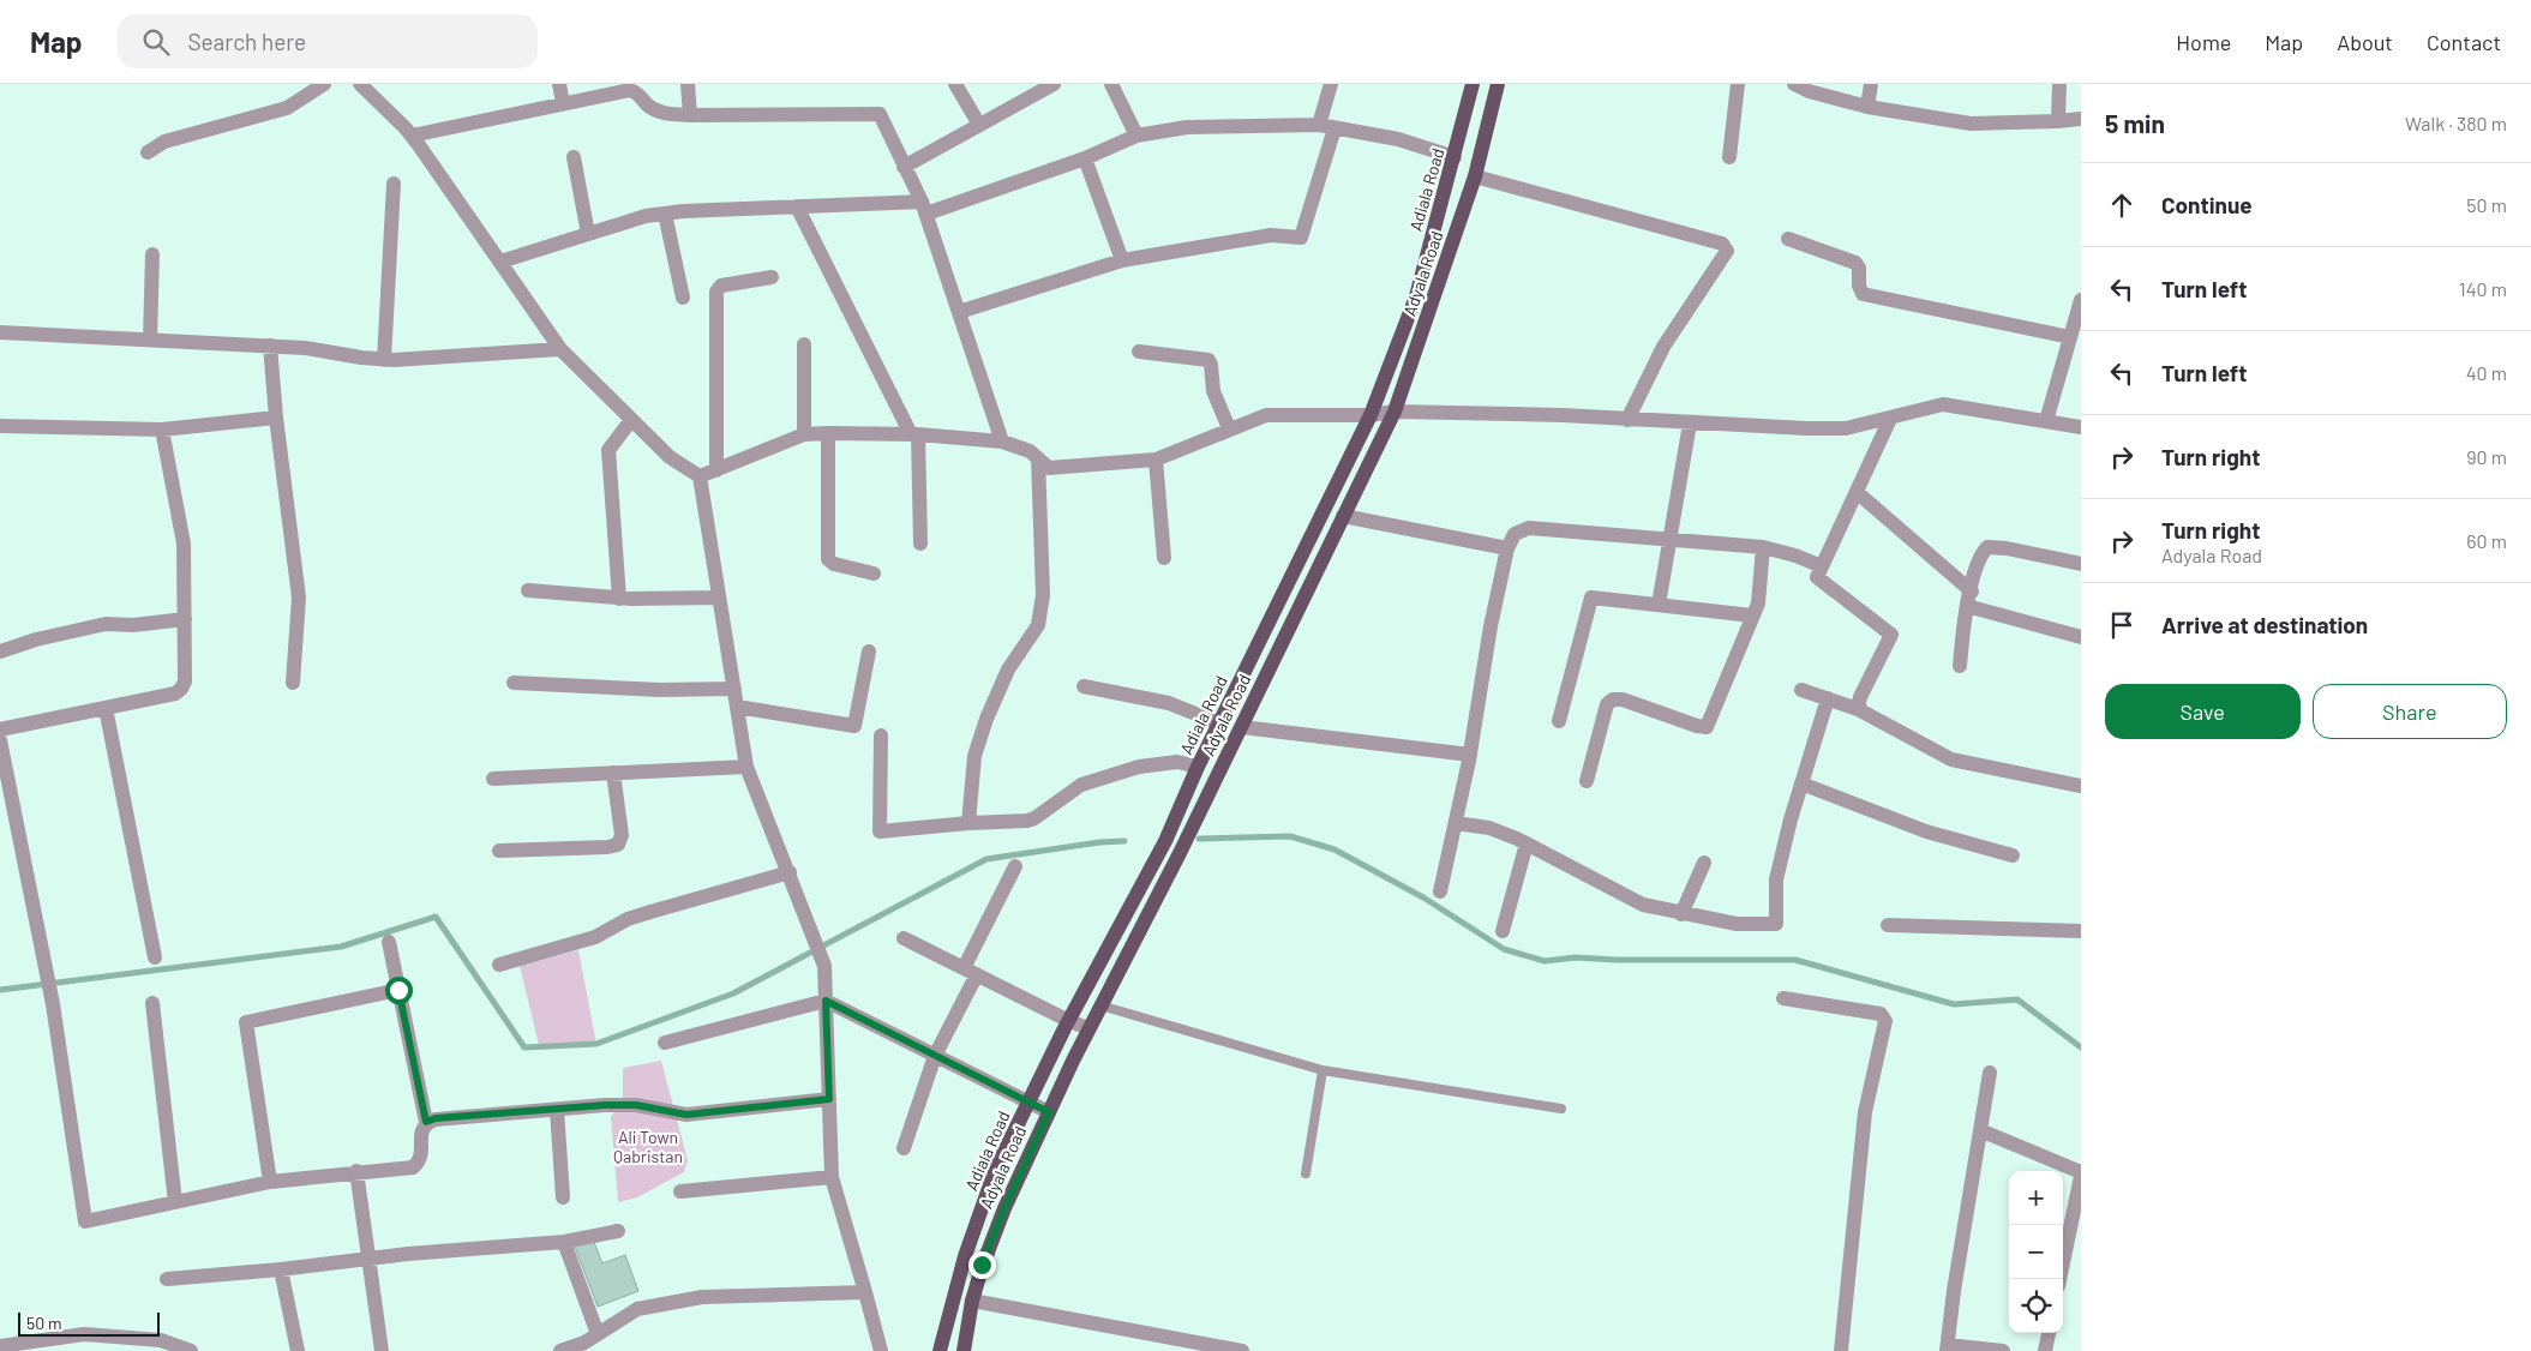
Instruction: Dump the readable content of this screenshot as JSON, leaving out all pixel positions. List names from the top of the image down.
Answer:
{
  "streets": {
    "main road": ["Adiala Road", "Adyala Road"]
  },
  "parks": ["Ali Town Qabristan"],
  "scale_bar": "50 m",
  "page": {
    "header": "Map",
    "search": "Search here",
    "nav": [
      "Home",
      "Map",
      "About",
      "Contact"
    ],
    "heading": ["5 min", "Walk · 380 m"],
    "list": [
      ["Continue", "50 m"],
      ["Turn left", "140 m"],
      ["Turn left", "40 m"],
      ["Turn right", "90 m"],
      ["Turn right", "Adyala Road", "60 m"],
      "Arrive at destination"
    ],
    "buttons": ["Save", "Share"],
    "map_buttons": ["+", "−"],
    "scale": "50 m"
  }
}
